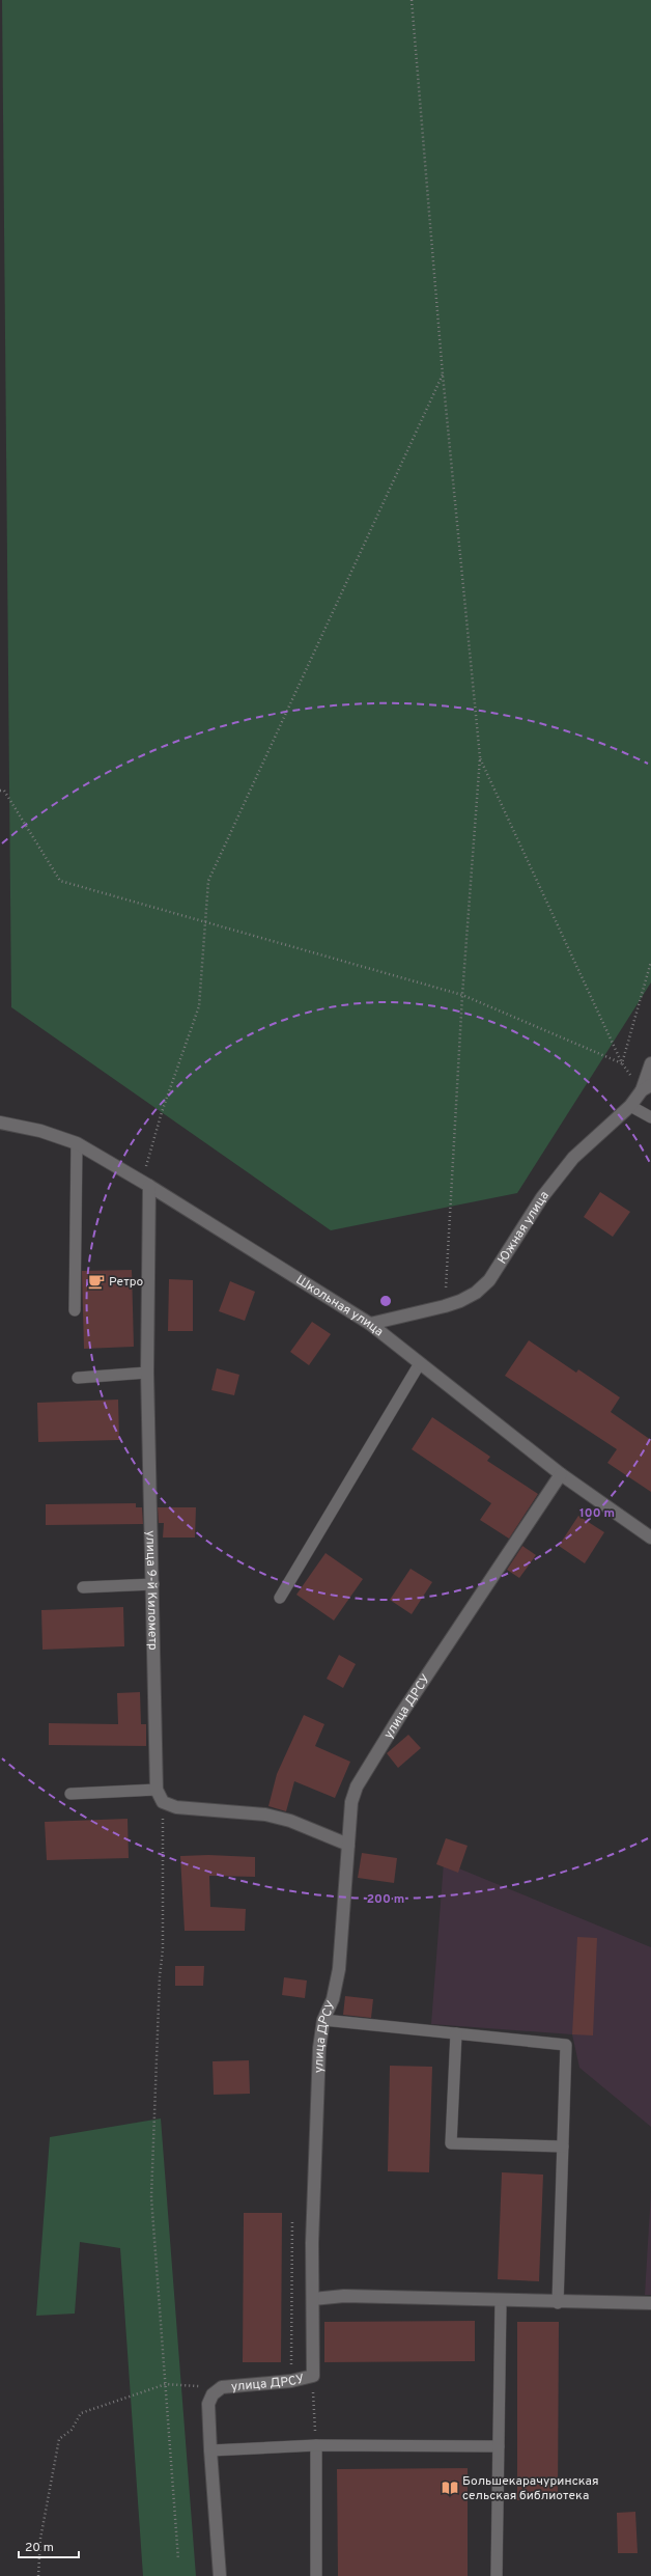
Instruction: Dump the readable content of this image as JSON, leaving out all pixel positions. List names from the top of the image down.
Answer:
{
  "streets": {
    "street": [
      "Южная улица",
      "Школьная улица",
      "улица 9-й Километр",
      "улица ДРСУ"
    ]
  },
  "crossings": [
    ["Южная улица", "Школьная улица"],
    ["Школьная улица", "улица 9-й Километр"],
    ["Школьная улица", "улица ДРСУ"]
  ],
  "places": {
    "cafe": ["Ретро"],
    "library": ["Большекарачуринская сельская библиотека"]
  },
  "scale_bar": "20 m",
  "rings": ["100 m", "200 m"]
}
